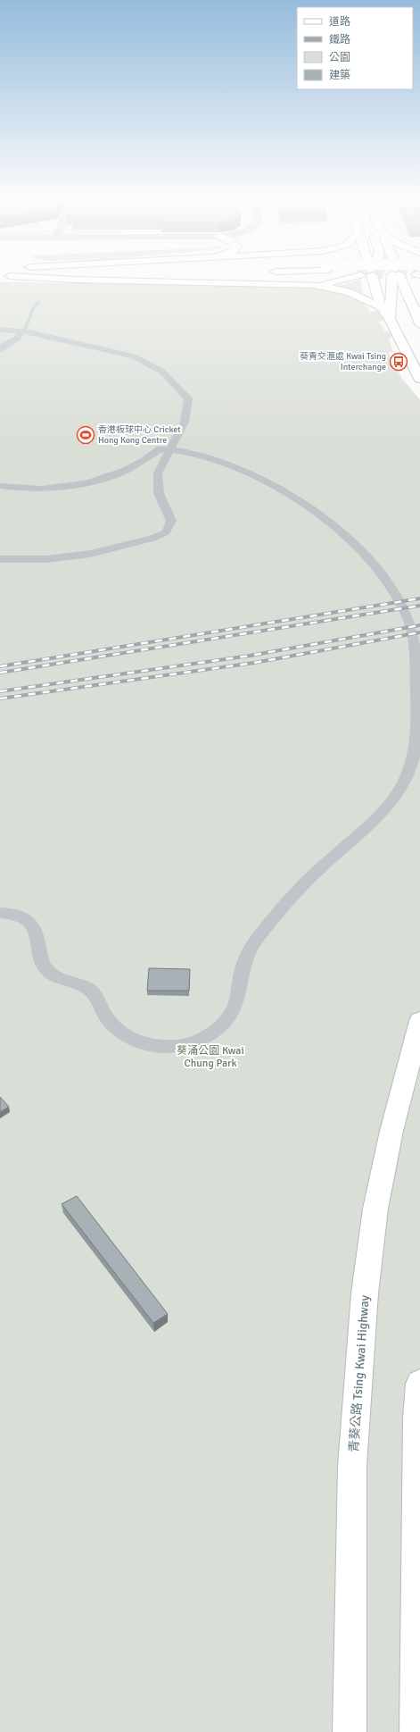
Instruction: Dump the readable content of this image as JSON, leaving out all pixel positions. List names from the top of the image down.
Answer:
{
  "streets": {
    "main road": ["青葵公路 Tsing Kwai Highway"]
  },
  "parks": ["葵涌公園 Kwai Chung Park"],
  "places": {
    "bus stop": ["葵青交滙處 Kwai Tsing Interchange"],
    "sports": ["香港板球中心 Cricket Hong Kong Centre"]
  },
  "legend": [
    "道路",
    "鐵路",
    "公園",
    "建築"
  ]
}
